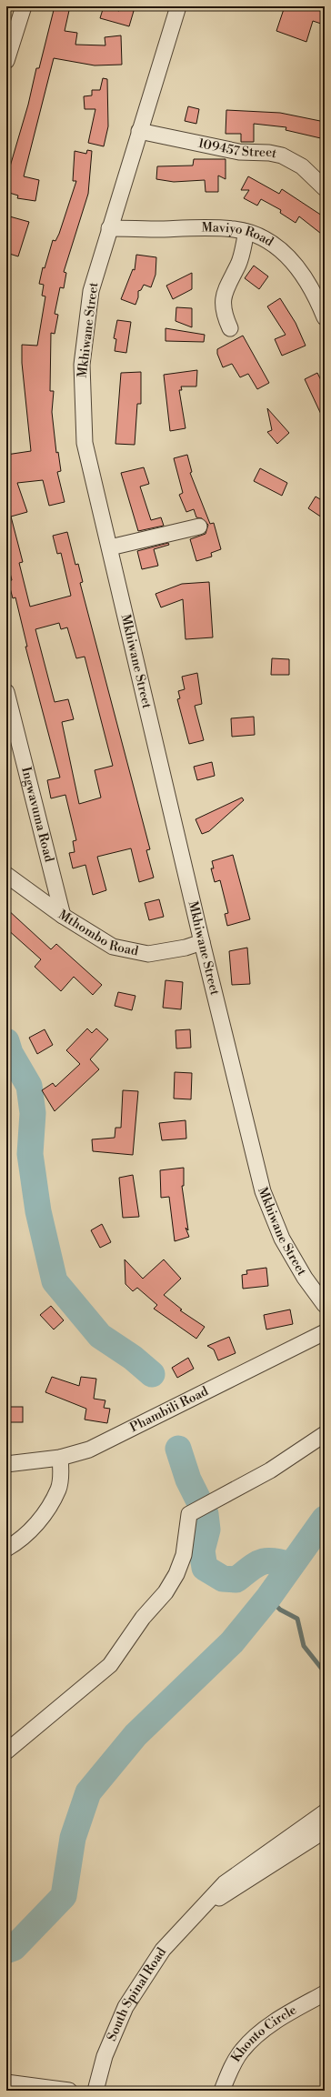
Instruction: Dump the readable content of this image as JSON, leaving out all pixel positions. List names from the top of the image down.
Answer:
{
  "streets": {
    "street": [
      "109457 Street",
      "Maviyo Road",
      "Mkhiwane Street",
      "Ingwavuma Road",
      "Mthombo Road",
      "Phambili Road",
      "South Spinal Road",
      "Khonto Circle"
    ]
  },
  "crossings": [
    ["109457 Street", "Mkhiwane Street"],
    ["Maviyo Road", "Mkhiwane Street"],
    ["Mkhiwane Street", "Mthombo Road"],
    ["Ingwavuma Road", "Mthombo Road"]
  ]
}
